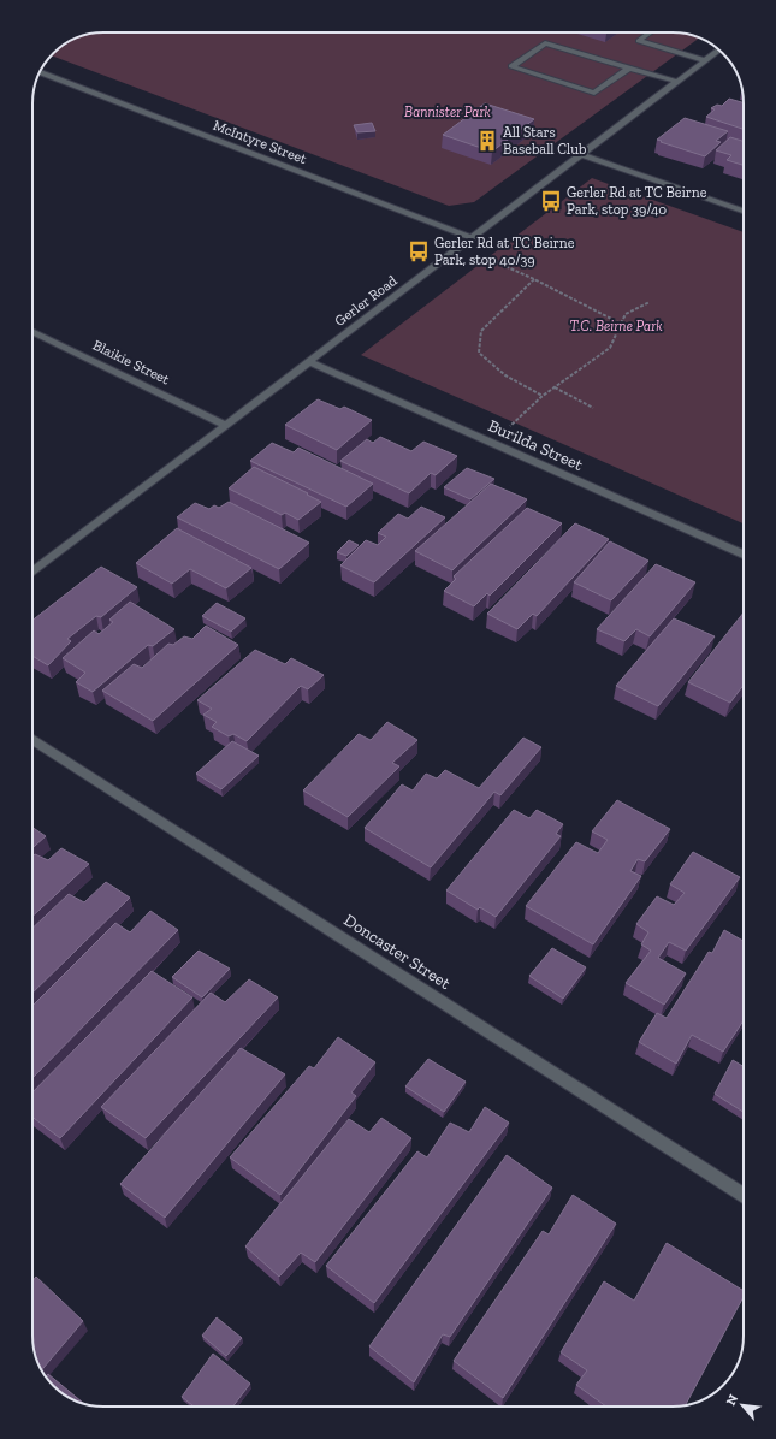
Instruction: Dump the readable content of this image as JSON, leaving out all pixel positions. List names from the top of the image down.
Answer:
{
  "streets": {
    "street": [
      "McIntyre Street",
      "Gerler Road",
      "Blaikie Street",
      "Burilda Street",
      "Doncaster Street"
    ]
  },
  "crossings": [
    ["McIntyre Street", "Gerler Road"],
    ["Gerler Road", "Blaikie Street"],
    ["Gerler Road", "Burilda Street"]
  ],
  "parks": ["Bannister Park", "T.C. Beirne Park"],
  "places": {
    "building": ["All Stars Baseball Club"],
    "bus stop": ["Gerler Rd at TC Beirne Park, stop 39/40", "Gerler Rd at TC Beirne Park, stop 40/39"]
  },
  "north": "top left"
}
